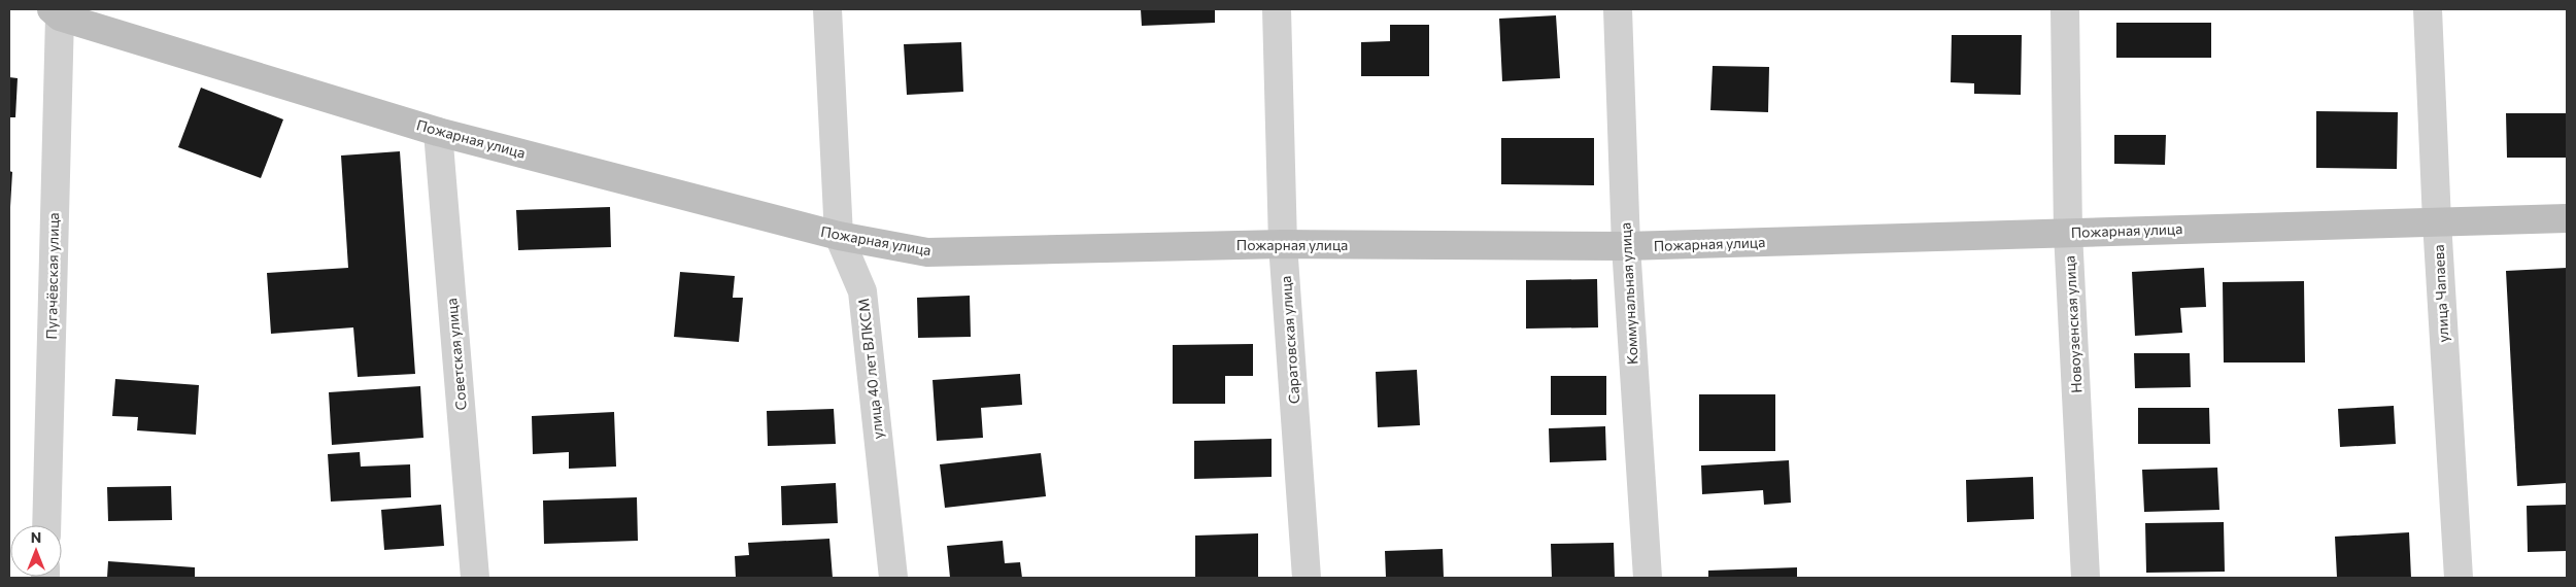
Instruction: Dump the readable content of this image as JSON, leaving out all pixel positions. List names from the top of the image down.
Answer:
{
  "streets": {
    "street": [
      "Пожарная улица",
      "Пугачёвская улица",
      "Коммунальная улица",
      "улица Чапаева",
      "Новоузенская улица",
      "Саратовская улица",
      "Советская улица",
      "улица 40 лет ВЛКСМ"
    ]
  },
  "crossings": [
    ["Пожарная улица", "Пугачёвская улица"],
    ["Пожарная улица", "Коммунальная улица"],
    ["Пожарная улица", "улица Чапаева"],
    ["Пожарная улица", "Новоузенская улица"],
    ["Пожарная улица", "Саратовская улица"],
    ["Пожарная улица", "Советская улица"],
    ["Пожарная улица", "улица 40 лет ВЛКСМ"]
  ],
  "north": "top"
}
